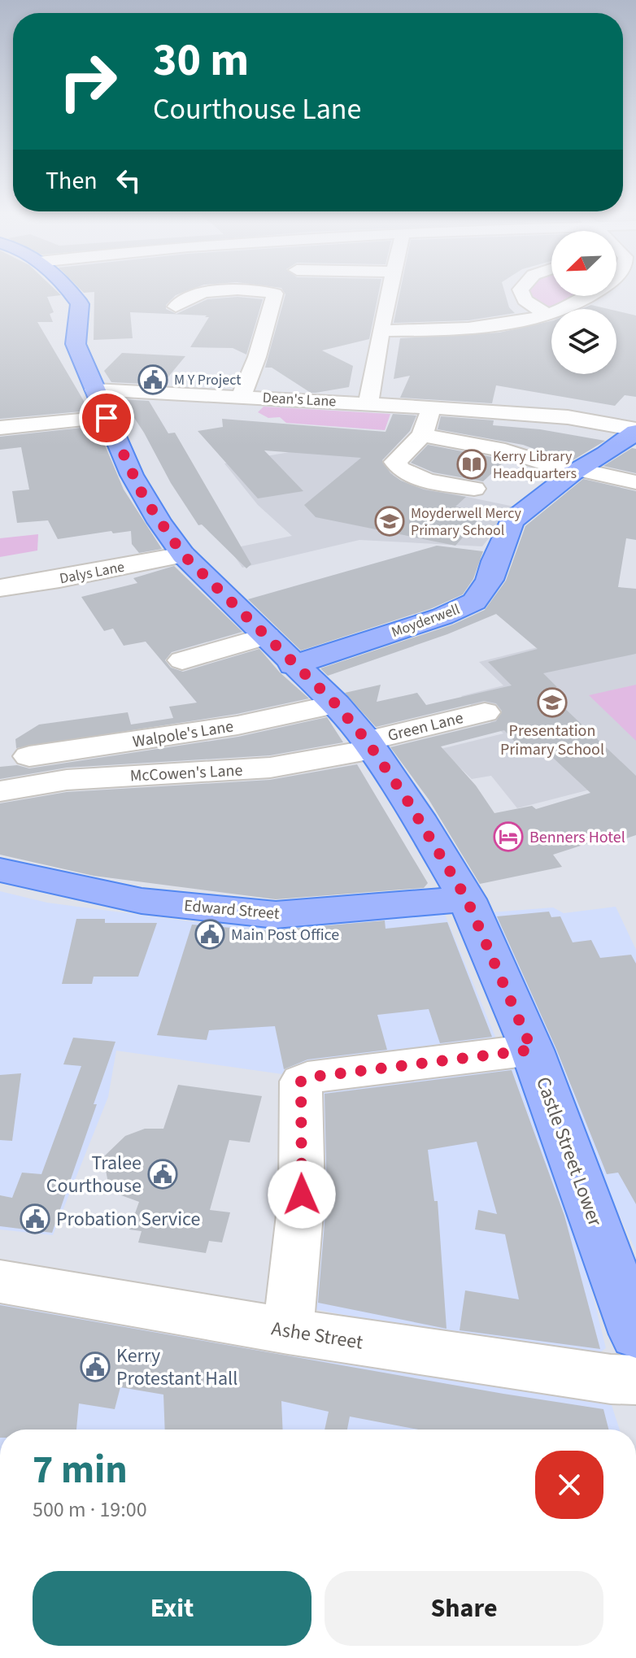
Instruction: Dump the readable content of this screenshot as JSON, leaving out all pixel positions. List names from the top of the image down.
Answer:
{
  "streets": {
    "main road": ["Moyderwell", "Edward Street", "Castle Street Lower"],
    "street": [
      "Dean's Lane",
      "Dalys Lane",
      "Green Lane",
      "Walpole's Lane",
      "McCowen's Lane",
      "Ashe Street"
    ]
  },
  "crossings": [
    ["Dean's Lane", "Moyderwell"],
    ["Dean's Lane", "Castle Street Lower"],
    ["Dalys Lane", "Castle Street Lower"],
    ["Moyderwell", "Castle Street Lower"],
    ["Green Lane", "McCowen's Lane"],
    ["Green Lane", "Castle Street Lower"],
    ["Walpole's Lane", "Castle Street Lower"],
    ["McCowen's Lane", "Castle Street Lower"],
    ["Edward Street", "Castle Street Lower"]
  ],
  "places": {
    "public building": [
      "M Y Project",
      "Main Post Office",
      "Tralee Courthouse",
      "Probation Service",
      "Kerry Protestant Hall"
    ],
    "library": ["Kerry Library Headquarters"],
    "school or university": ["Moyderwell Mercy Primary School", "Presentation Primary School"],
    "hotel": ["Benners Hotel"]
  },
  "north": "bottom left",
  "page": {
    "turn": ["30 m", "Courthouse Lane"],
    "then": "Then",
    "heading": ["7 min", "500 m · 19:00"],
    "buttons": ["Exit", "Share"]
  }
}
